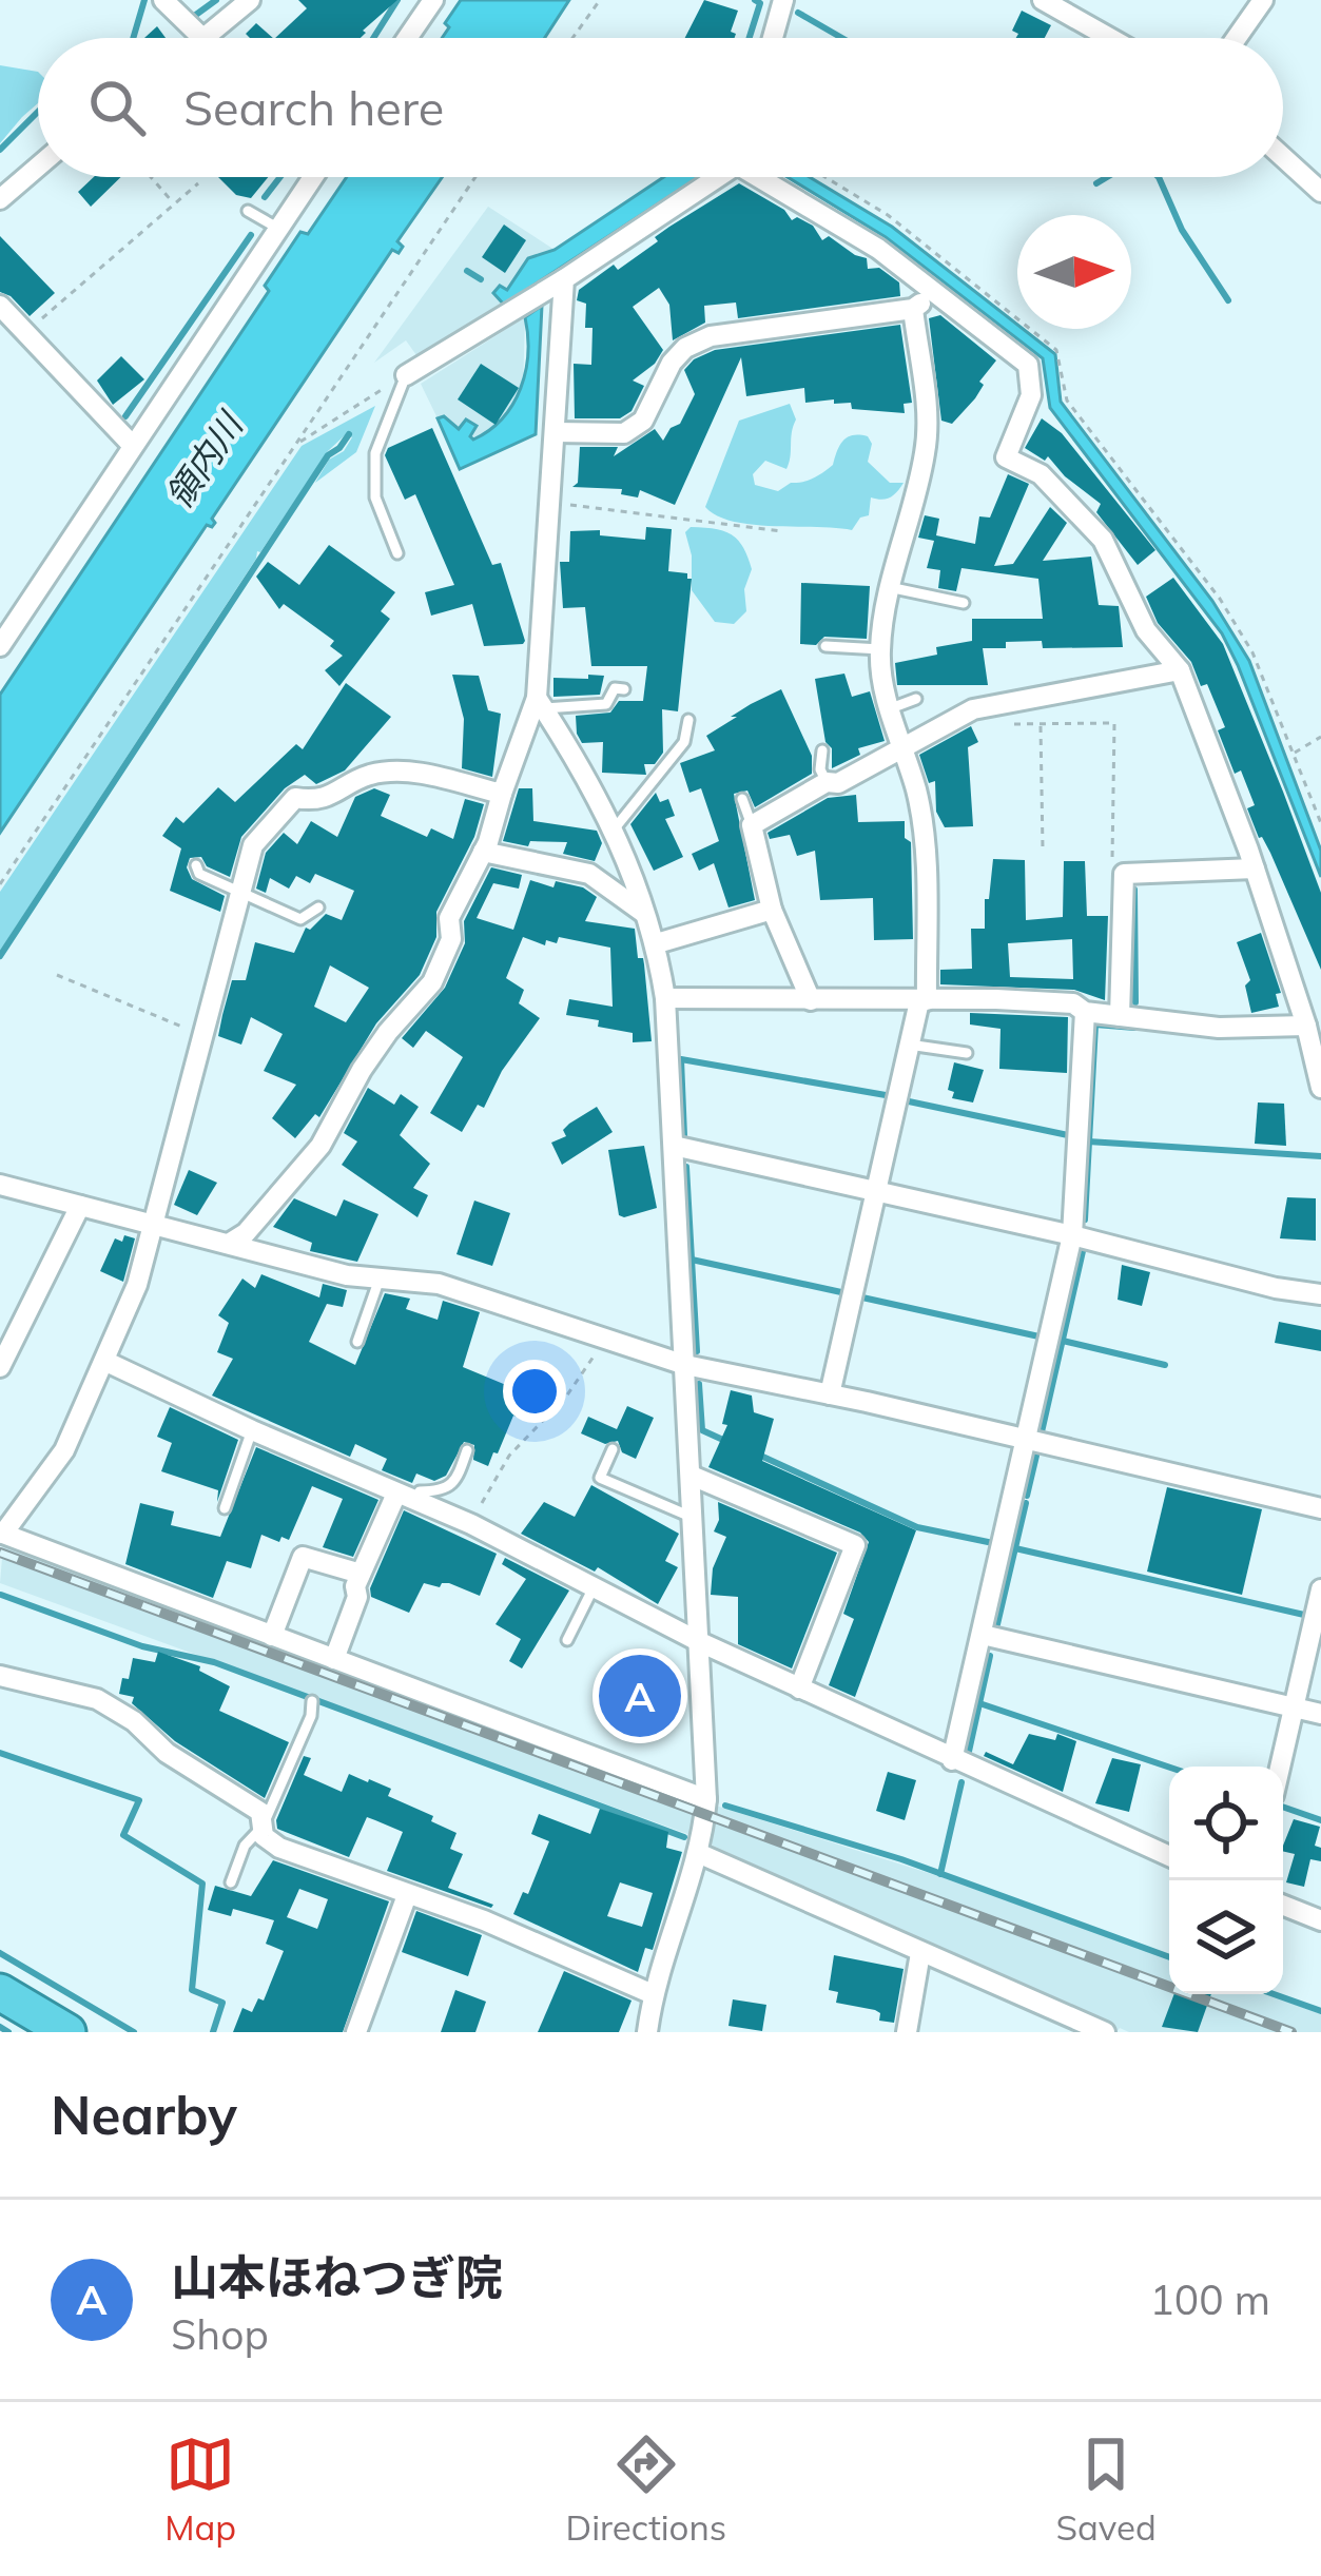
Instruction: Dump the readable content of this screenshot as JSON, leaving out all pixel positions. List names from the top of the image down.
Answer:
{
  "water": ["領内川"],
  "north": "right",
  "page": {
    "search": "Search here",
    "pins": "A",
    "heading": "Nearby",
    "list": [
      {
        "mark": "A",
        "name": "山本ほねつぎ院",
        "note": "Shop",
        "value": "100 m"
      }
    ],
    "nav": ["Map", "Directions", "Saved"]
  }
}
